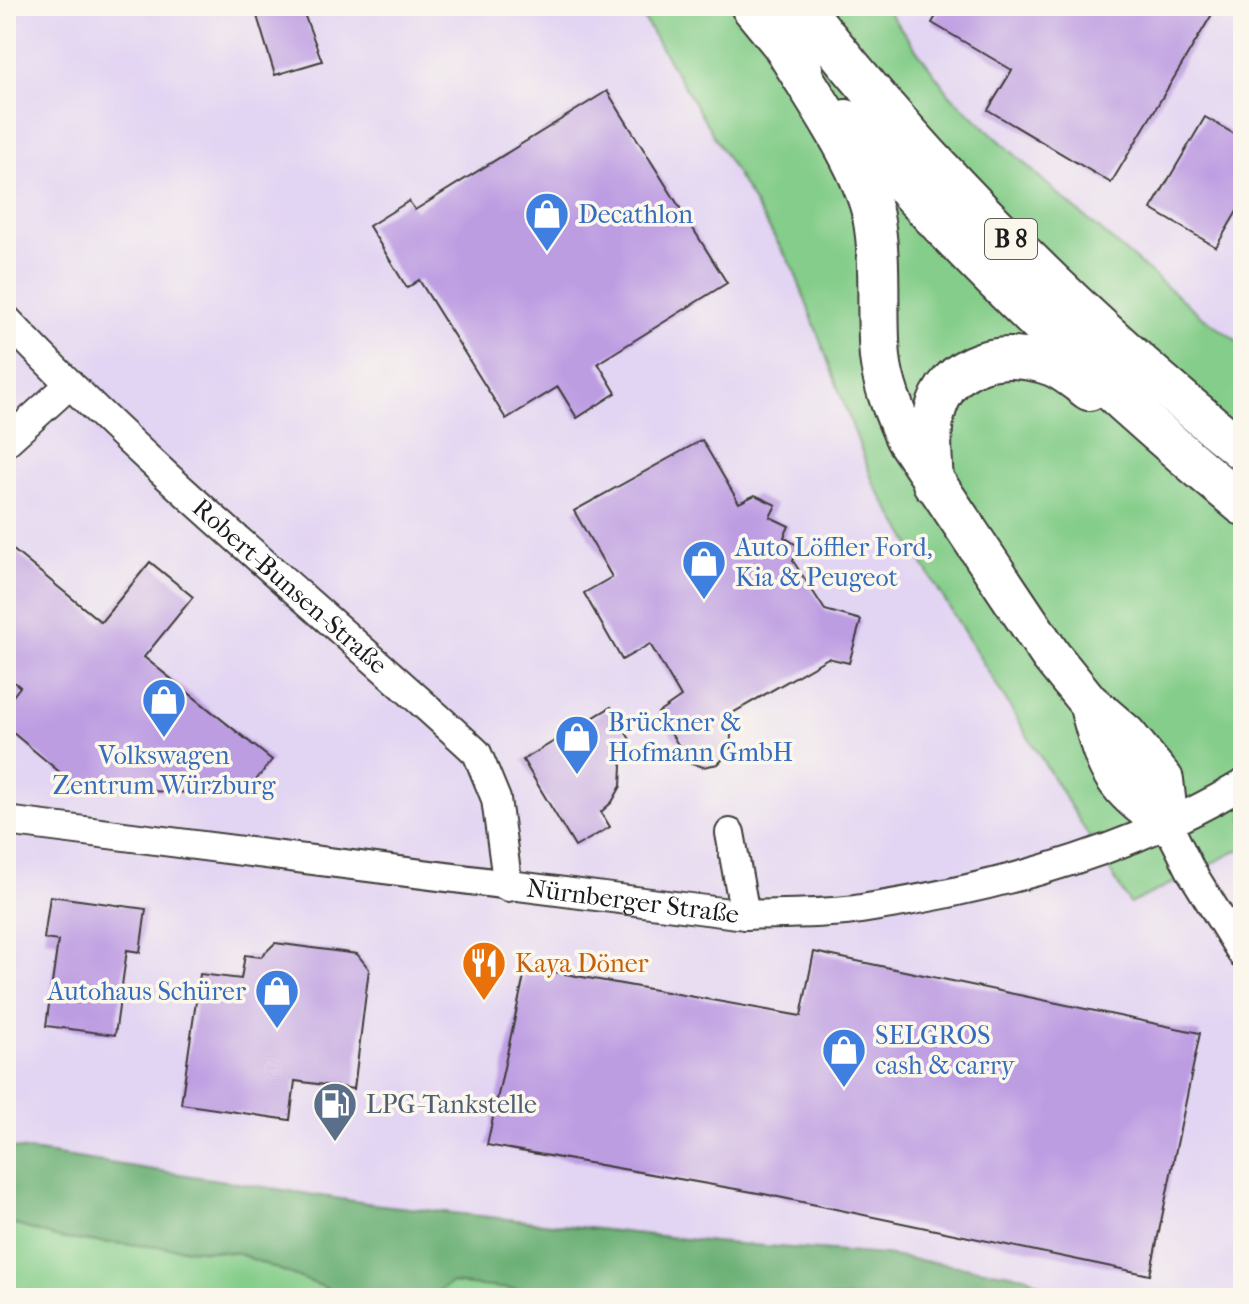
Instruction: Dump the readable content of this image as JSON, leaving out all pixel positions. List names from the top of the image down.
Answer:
{
  "streets": {
    "highway": ["B 8"],
    "street": ["Robert-Bunsen-Straße", "Nürnberger Straße"]
  },
  "crossings": [
    ["Robert-Bunsen-Straße", "Nürnberger Straße"]
  ],
  "places": {
    "shop": [
      "Decathlon",
      "Auto Löffler Ford, Kia & Peugeot",
      "Volkswagen Zentrum Würzburg",
      "Brückner & Hofmann GmbH",
      "Autohaus Schürer",
      "SELGROS cash & carry"
    ],
    "restaurant": ["Kaya Döner"],
    "fuel station": ["LPG-Tankstelle"]
  }
}
